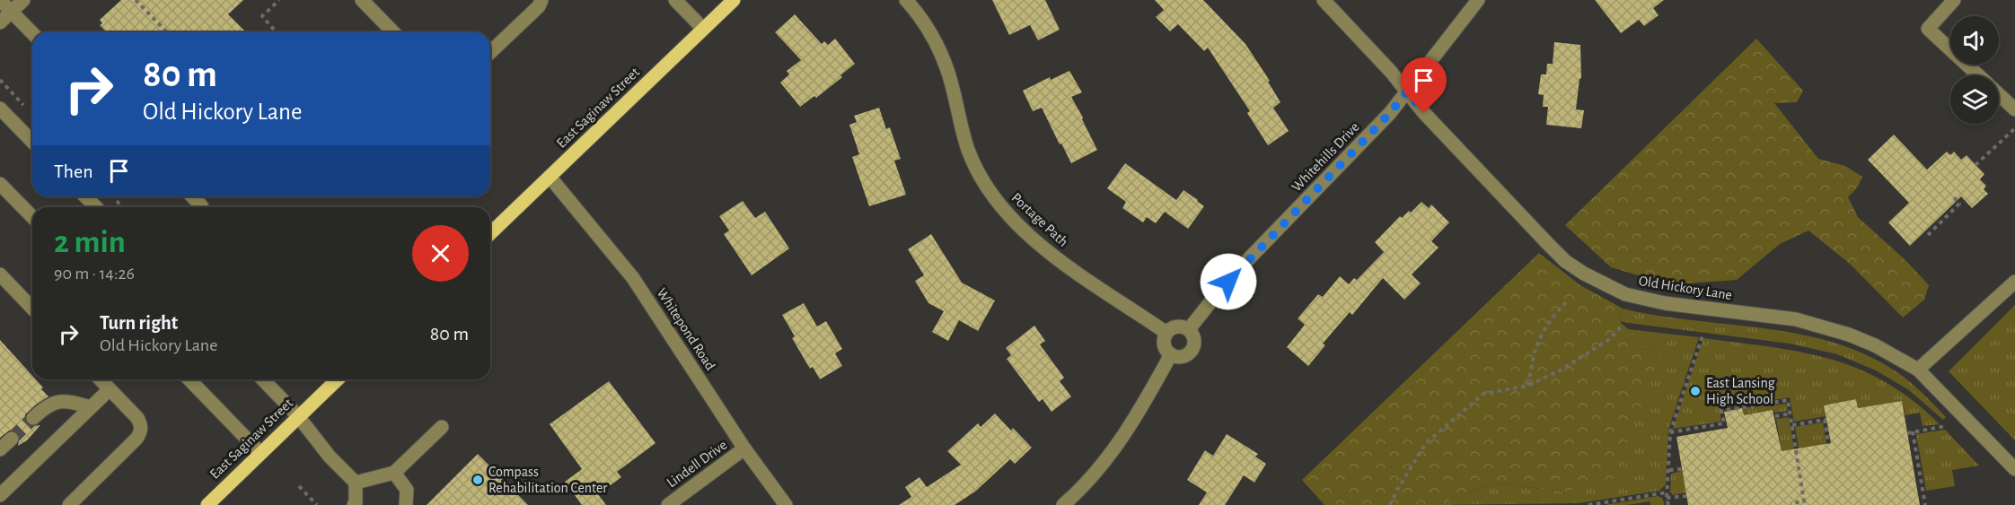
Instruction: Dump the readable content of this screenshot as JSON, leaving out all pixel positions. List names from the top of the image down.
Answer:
{
  "streets": {
    "main road": ["East Saginaw Street"],
    "street": [
      "Whitehills Drive",
      "Portage Path",
      "Old Hickory Lane",
      "Whitepond Road",
      "Lindell Drive"
    ]
  },
  "crossings": [
    ["East Saginaw Street", "Whitepond Road"],
    ["Whitehills Drive", "Portage Path"],
    ["Whitehills Drive", "Old Hickory Lane"],
    ["Whitepond Road", "Lindell Drive"]
  ],
  "places": ["East Lansing High School", "Compass Rehabilitation Center"],
  "page": {
    "turn": ["80 m", "Old Hickory Lane"],
    "then": "Then",
    "heading": ["2 min", "90 m · 14:26"],
    "list": [
      {
        "name": "Turn right",
        "note": "Old Hickory Lane",
        "value": "80 m"
      }
    ]
  }
}
